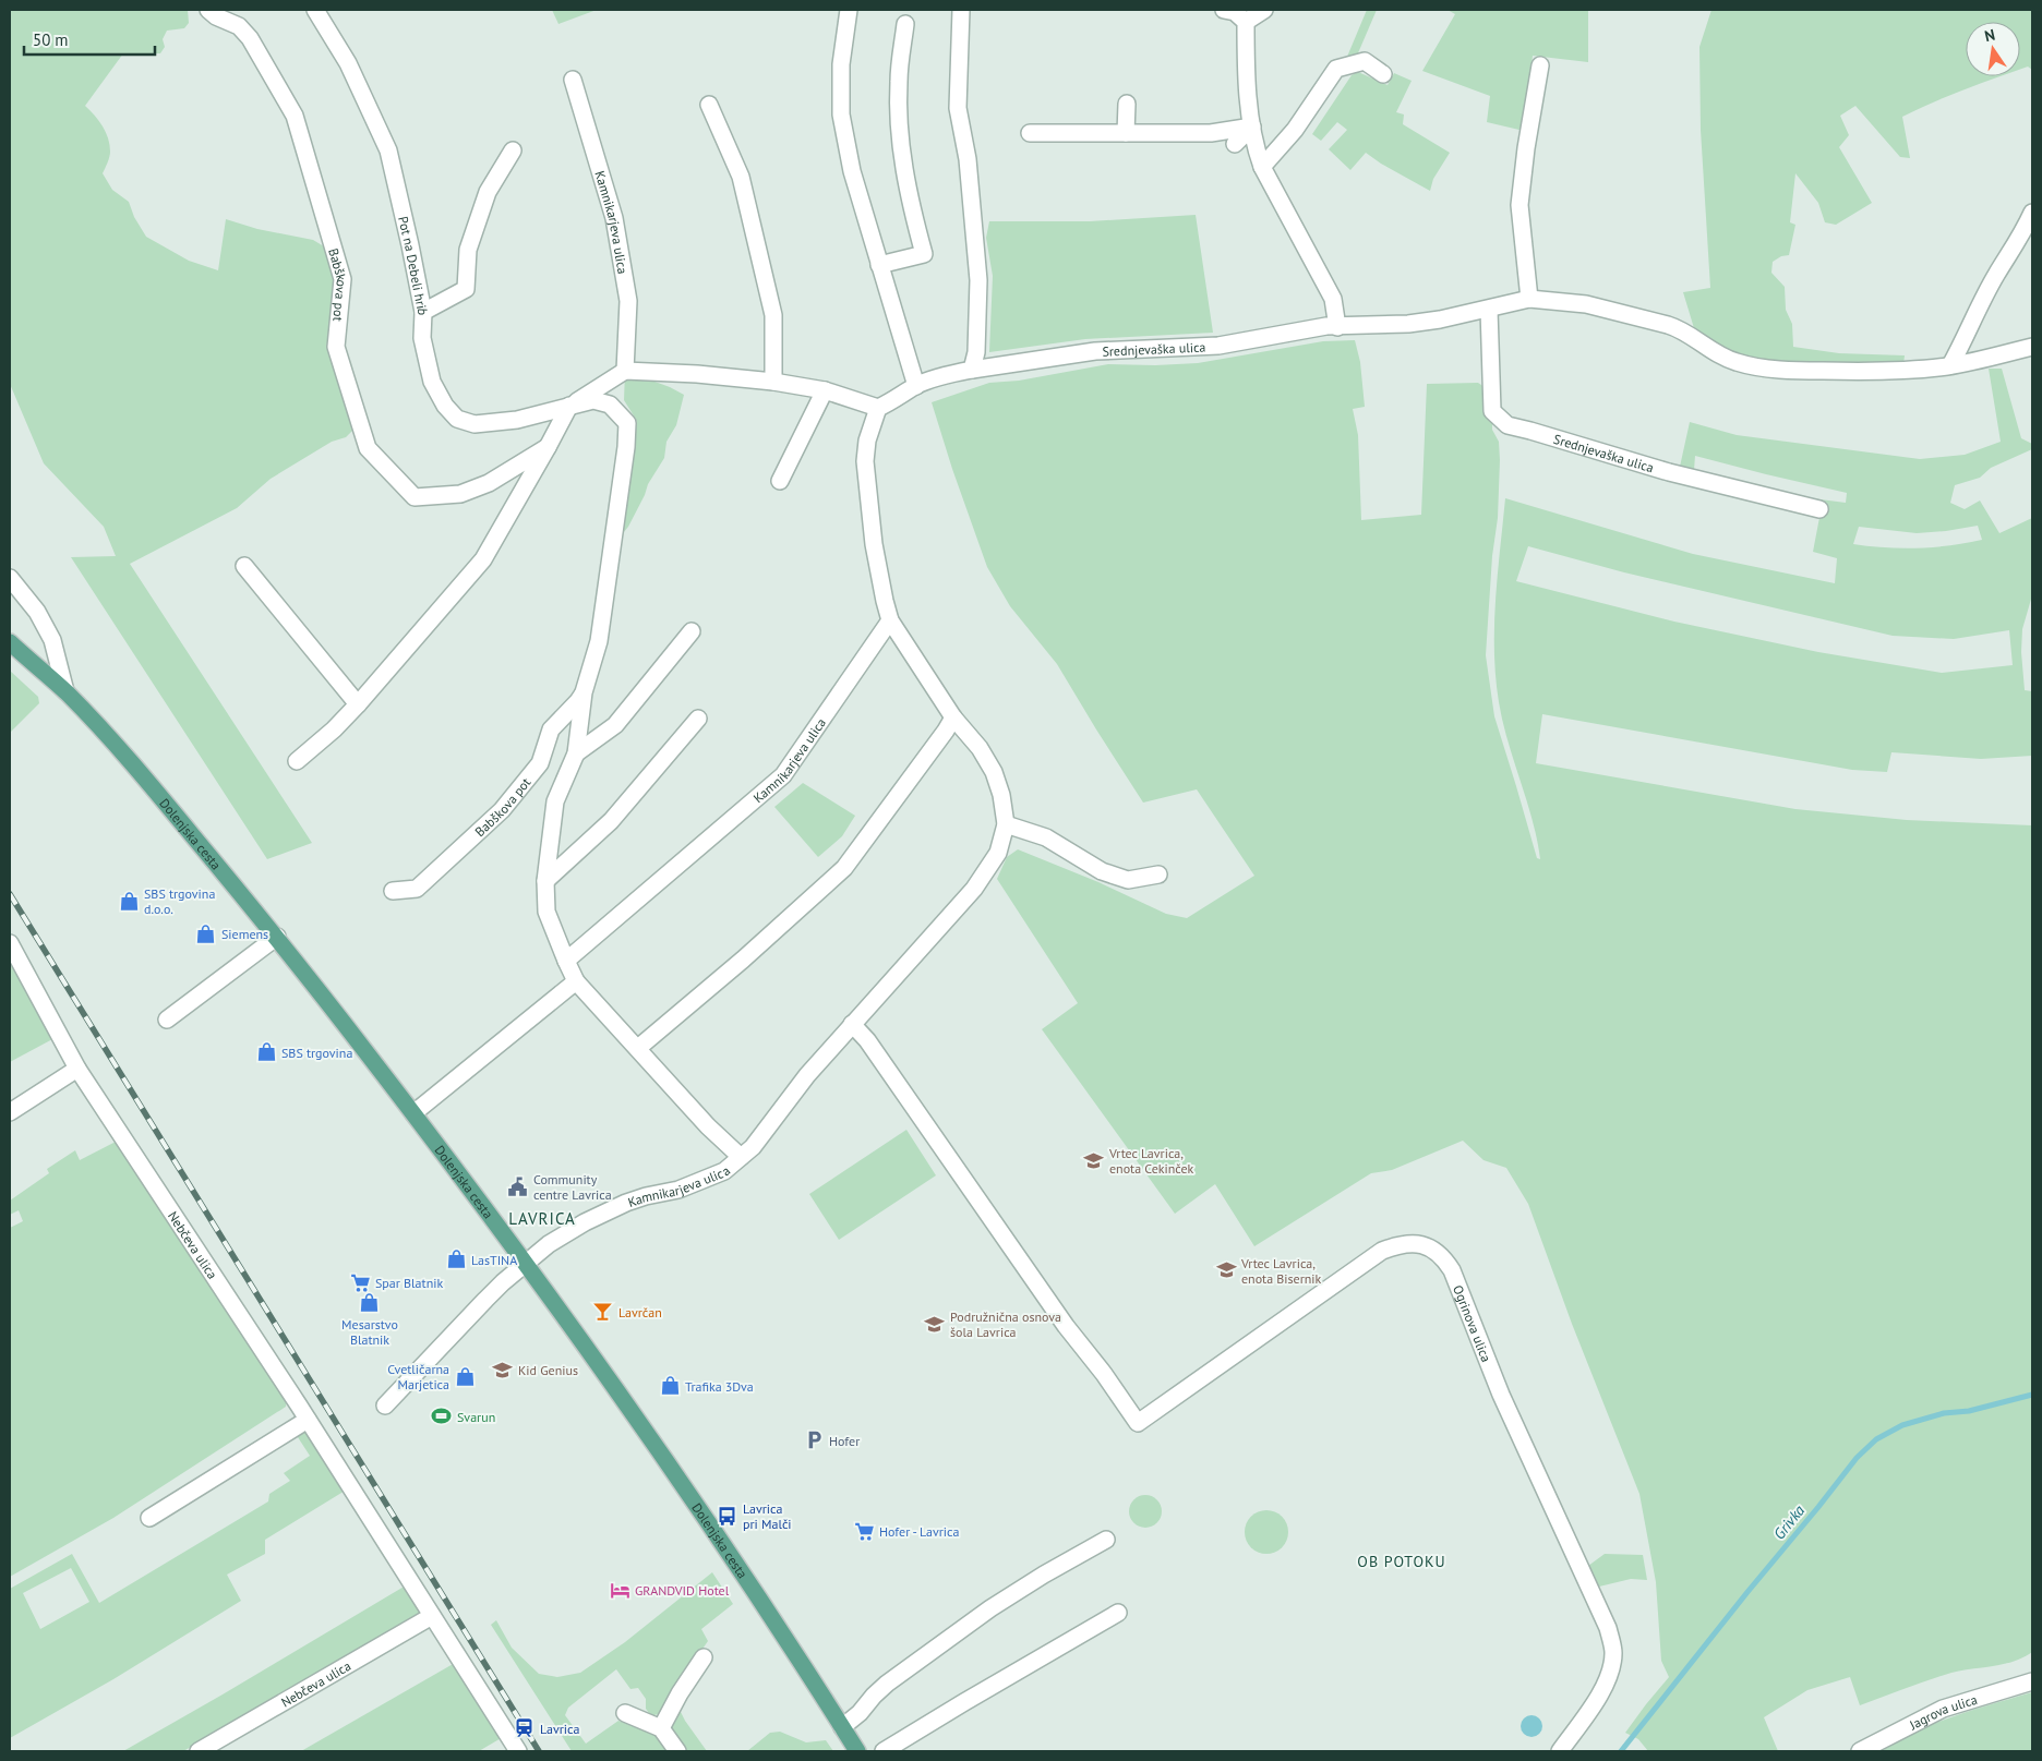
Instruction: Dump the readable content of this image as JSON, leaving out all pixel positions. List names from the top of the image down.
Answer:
{
  "streets": {
    "main road": ["Dolenjska cesta"],
    "street": [
      "Kamnikarjeva ulica",
      "Pot na Debeli hrib",
      "Babškova pot",
      "Srednjevaška ulica",
      "Nebčeva ulica",
      "Ogrinova ulica",
      "Jagrova ulica"
    ]
  },
  "crossings": [
    ["Kamnikarjeva ulica", "Babškova pot"],
    ["Kamnikarjeva ulica", "Srednjevaška ulica"],
    ["Kamnikarjeva ulica", "Dolenjska cesta"],
    ["Kamnikarjeva ulica", "Ogrinova ulica"],
    ["Pot na Debeli hrib", "Babškova pot"]
  ],
  "districts": ["LAVRICA", "OB POTOKU"],
  "water": ["Grivka"],
  "places": {
    "shop": [
      "SBS trgovina d.o.o.",
      "Siemens",
      "SBS trgovina",
      "LasTINA",
      "Mesarstvo Blatnik",
      "Cvetličarna Marjetica",
      "Trafika 3Dva"
    ],
    "school or university": [
      "Vrtec Lavrica, enota Cekinček",
      "Vrtec Lavrica, enota Bisernik",
      "Podružnična osnova šola Lavrica",
      "Kid Genius"
    ],
    "public building": ["Community centre Lavrica"],
    "supermarket": ["Spar Blatnik", "Hofer - Lavrica"],
    "bar": ["Lavrčan"],
    "sports": ["Svarun"],
    "parking": ["Hofer"],
    "bus stop": ["Lavrica pri Malči"],
    "hotel": ["GRANDVID Hotel"],
    "station": ["Lavrica"]
  },
  "scale_bar": "50 m",
  "north": "top"
}
